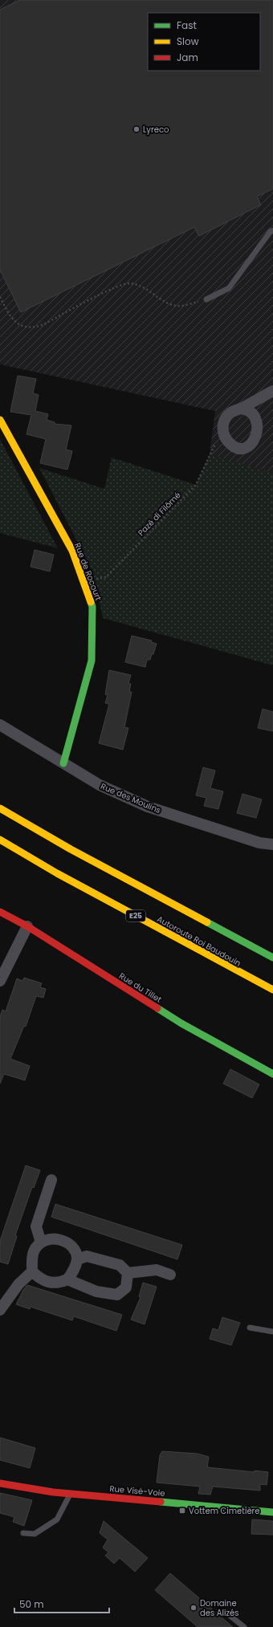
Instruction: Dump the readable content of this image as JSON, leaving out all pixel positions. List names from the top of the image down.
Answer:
{
  "streets": {
    "main road": [
      "Rue de Rocourt",
      "E25",
      "Autoroute Roi Baudouin",
      "Rue du Tillet",
      "Rue Visé-Voie"
    ],
    "street": ["Rue des Moulins"],
    "path": ["Pazê di Filômé"]
  },
  "crossings": [
    ["Pazê di Filômé", "Rue de Rocourt"],
    ["Rue de Rocourt", "Rue des Moulins"]
  ],
  "places": {
    "other": ["Lyreco", "Domaine des Alizés"],
    "transit": ["Vottem Cimetière"]
  },
  "legend": ["Fast", "Slow", "Jam"],
  "scale_bar": "50 m"
}
